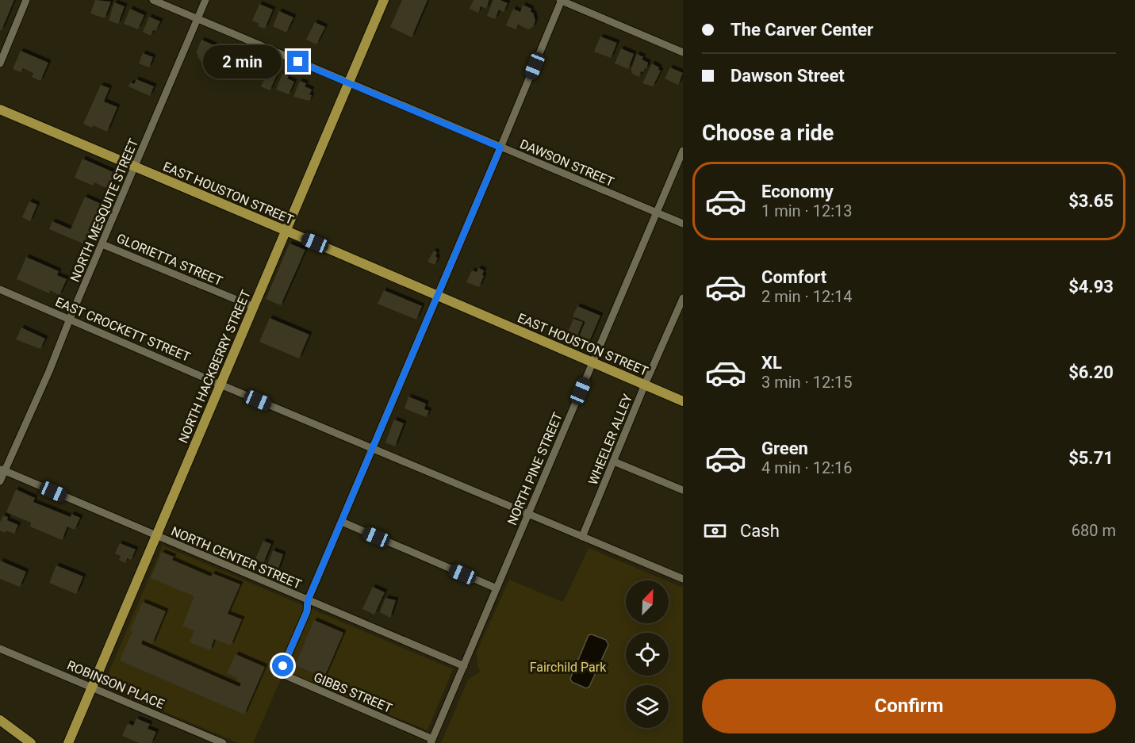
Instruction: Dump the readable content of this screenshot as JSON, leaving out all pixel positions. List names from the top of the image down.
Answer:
{
  "streets": {
    "main road": ["EAST HOUSTON STREET", "NORTH HACKBERRY STREET"],
    "street": [
      "DAWSON STREET",
      "NORTH MESQUITE STREET",
      "GLORIETTA STREET",
      "EAST CROCKETT STREET",
      "WHEELER ALLEY",
      "NORTH PINE STREET",
      "NORTH CENTER STREET",
      "ROBINSON PLACE",
      "GIBBS STREET"
    ]
  },
  "crossings": [
    ["DAWSON STREET", "NORTH MESQUITE STREET"],
    ["DAWSON STREET", "NORTH HACKBERRY STREET"],
    ["DAWSON STREET", "NORTH PINE STREET"],
    ["DAWSON STREET", "GIBBS STREET"],
    ["EAST HOUSTON STREET", "NORTH MESQUITE STREET"],
    ["EAST HOUSTON STREET", "NORTH HACKBERRY STREET"],
    ["EAST HOUSTON STREET", "WHEELER ALLEY"],
    ["EAST HOUSTON STREET", "NORTH PINE STREET"],
    ["EAST HOUSTON STREET", "GIBBS STREET"],
    ["NORTH MESQUITE STREET", "GLORIETTA STREET"],
    ["NORTH MESQUITE STREET", "EAST CROCKETT STREET"],
    ["NORTH MESQUITE STREET", "NORTH CENTER STREET"],
    ["GLORIETTA STREET", "NORTH HACKBERRY STREET"],
    ["EAST CROCKETT STREET", "NORTH HACKBERRY STREET"],
    ["EAST CROCKETT STREET", "WHEELER ALLEY"],
    ["EAST CROCKETT STREET", "NORTH PINE STREET"],
    ["EAST CROCKETT STREET", "GIBBS STREET"],
    ["NORTH HACKBERRY STREET", "NORTH CENTER STREET"],
    ["NORTH HACKBERRY STREET", "ROBINSON PLACE"],
    ["NORTH PINE STREET", "NORTH CENTER STREET"],
    ["NORTH PINE STREET", "GIBBS STREET"],
    ["NORTH CENTER STREET", "GIBBS STREET"]
  ],
  "parks": ["Fairchild Park"],
  "north": "top right",
  "page": {
    "banner": ["The Carver Center", "Dawson Street"],
    "bubble": "2 min",
    "heading": "Choose a ride",
    "list": [
      {
        "name": "Economy",
        "note": "1 min · 12:13",
        "value": "$3.65"
      },
      {
        "name": "Comfort",
        "note": "2 min · 12:14",
        "value": "$4.93"
      },
      {
        "name": "XL",
        "note": "3 min · 12:15",
        "value": "$6.20"
      },
      {
        "name": "Green",
        "note": "4 min · 12:16",
        "value": "$5.71"
      }
    ],
    "pay": ["Cash", "680 m"],
    "buttons": "Confirm"
  }
}
